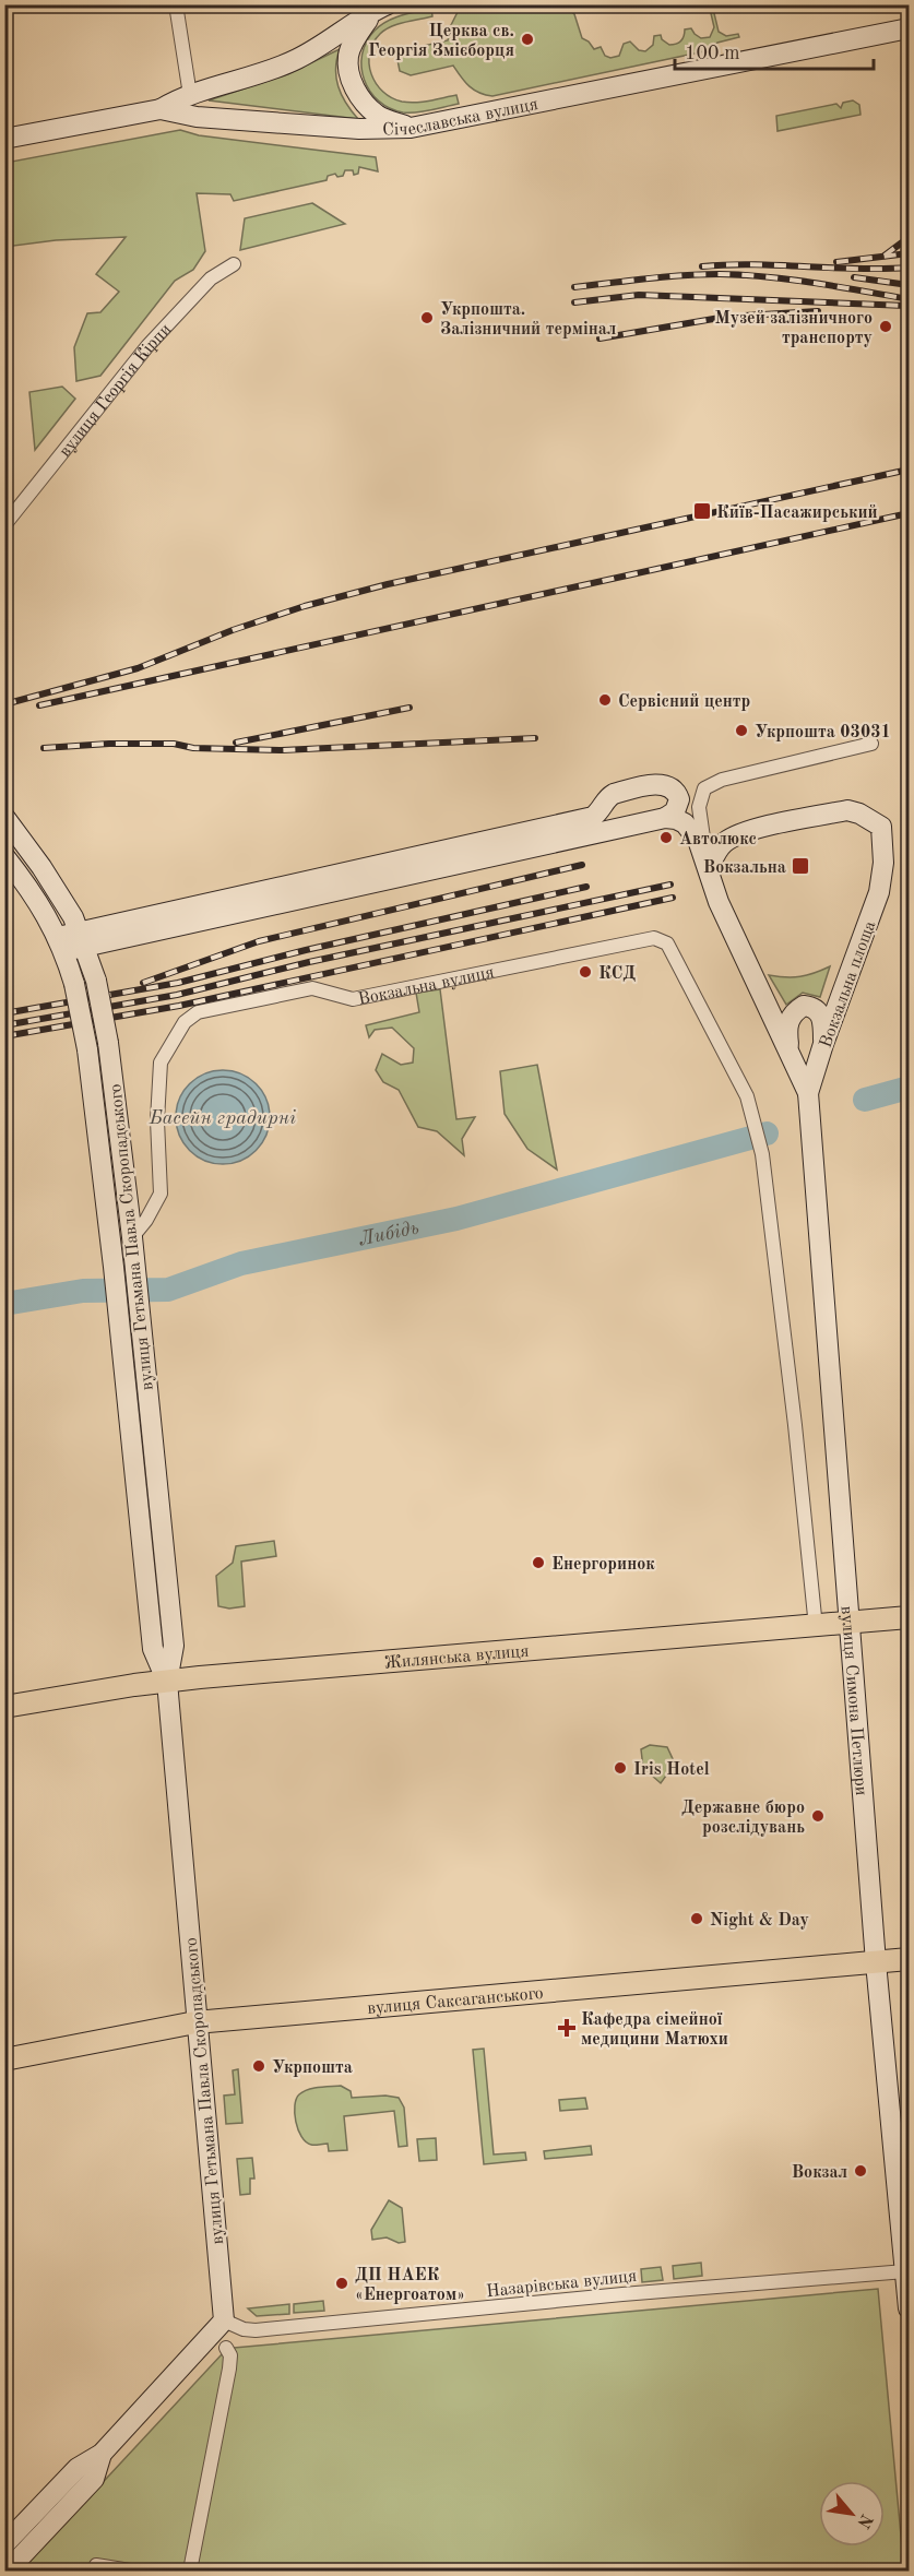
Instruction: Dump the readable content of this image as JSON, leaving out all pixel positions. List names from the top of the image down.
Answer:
{
  "streets": {
    "main road": [
      "Січеславська вулиця",
      "Вокзальна площа",
      "вулиця Гетьмана Павла Скоропадського",
      "Жилянська вулиця",
      "вулиця Симона Петлюри",
      "вулиця Саксаганського"
    ],
    "street": ["вулиця Георгія Кірпи", "Вокзальна вулиця", "Назарівська вулиця"]
  },
  "crossings": [
    ["Вокзальна вулиця", "вулиця Гетьмана Павла Скоропадського"],
    ["Вокзальна вулиця", "вулиця Симона Петлюри"],
    ["Вокзальна площа", "вулиця Симона Петлюри"],
    ["вулиця Гетьмана Павла Скоропадського", "Жилянська вулиця"],
    ["вулиця Гетьмана Павла Скоропадського", "вулиця Саксаганського"],
    ["вулиця Гетьмана Павла Скоропадського", "Назарівська вулиця"],
    ["Жилянська вулиця", "вулиця Симона Петлюри"],
    ["вулиця Симона Петлюри", "вулиця Саксаганського"],
    ["вулиця Симона Петлюри", "Назарівська вулиця"]
  ],
  "water": ["Басейн градирні", "Либідь"],
  "places": {
    "other": [
      "Церква св. Георгія Змієборця",
      "Укрпошта. Залізничний термінал",
      "Музей залізничного транспорту",
      "Сервісний центр",
      "Укрпошта 03031",
      "Автолюкс",
      "КСД",
      "Енергоринок",
      "Iris Hotel",
      "Державне бюро розслідувань",
      "Night & Day",
      "Укрпошта",
      "Вокзал",
      "ДП НАЕК «Енергоатом»"
    ],
    "transit": ["Київ-Пасажирський", "Вокзальна"],
    "health": ["Кафедра сімейної медицини Матюхи"]
  },
  "scale_bar": "100 m",
  "north": "bottom right"
}
